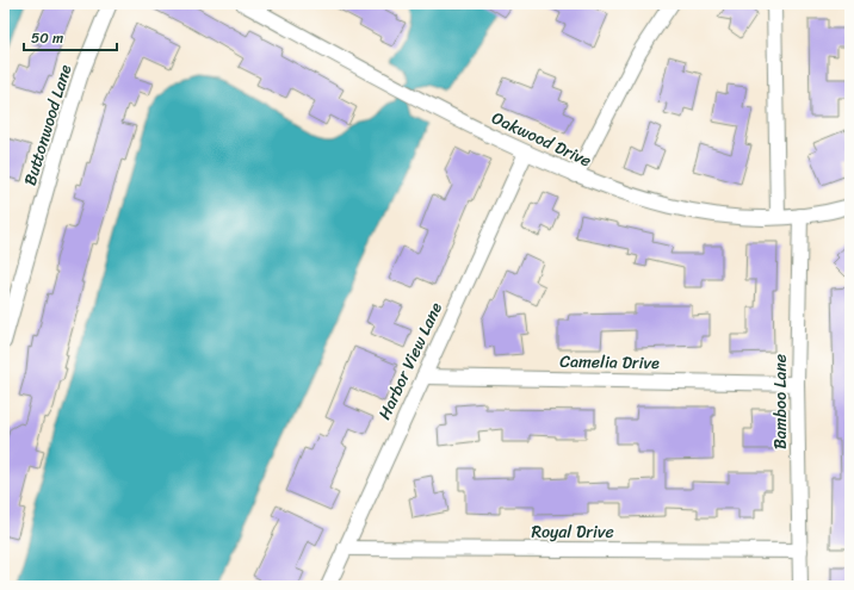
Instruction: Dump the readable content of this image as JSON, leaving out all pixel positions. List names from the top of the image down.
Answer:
{
  "streets": {
    "street": [
      "Buttonwood Lane",
      "Oakwood Drive",
      "Harbor View Lane",
      "Camelia Drive",
      "Bamboo Lane",
      "Royal Drive"
    ]
  },
  "crossings": [
    ["Oakwood Drive", "Harbor View Lane"],
    ["Oakwood Drive", "Bamboo Lane"],
    ["Harbor View Lane", "Camelia Drive"],
    ["Harbor View Lane", "Royal Drive"],
    ["Camelia Drive", "Bamboo Lane"],
    ["Bamboo Lane", "Royal Drive"]
  ],
  "scale_bar": "50 m"
}
